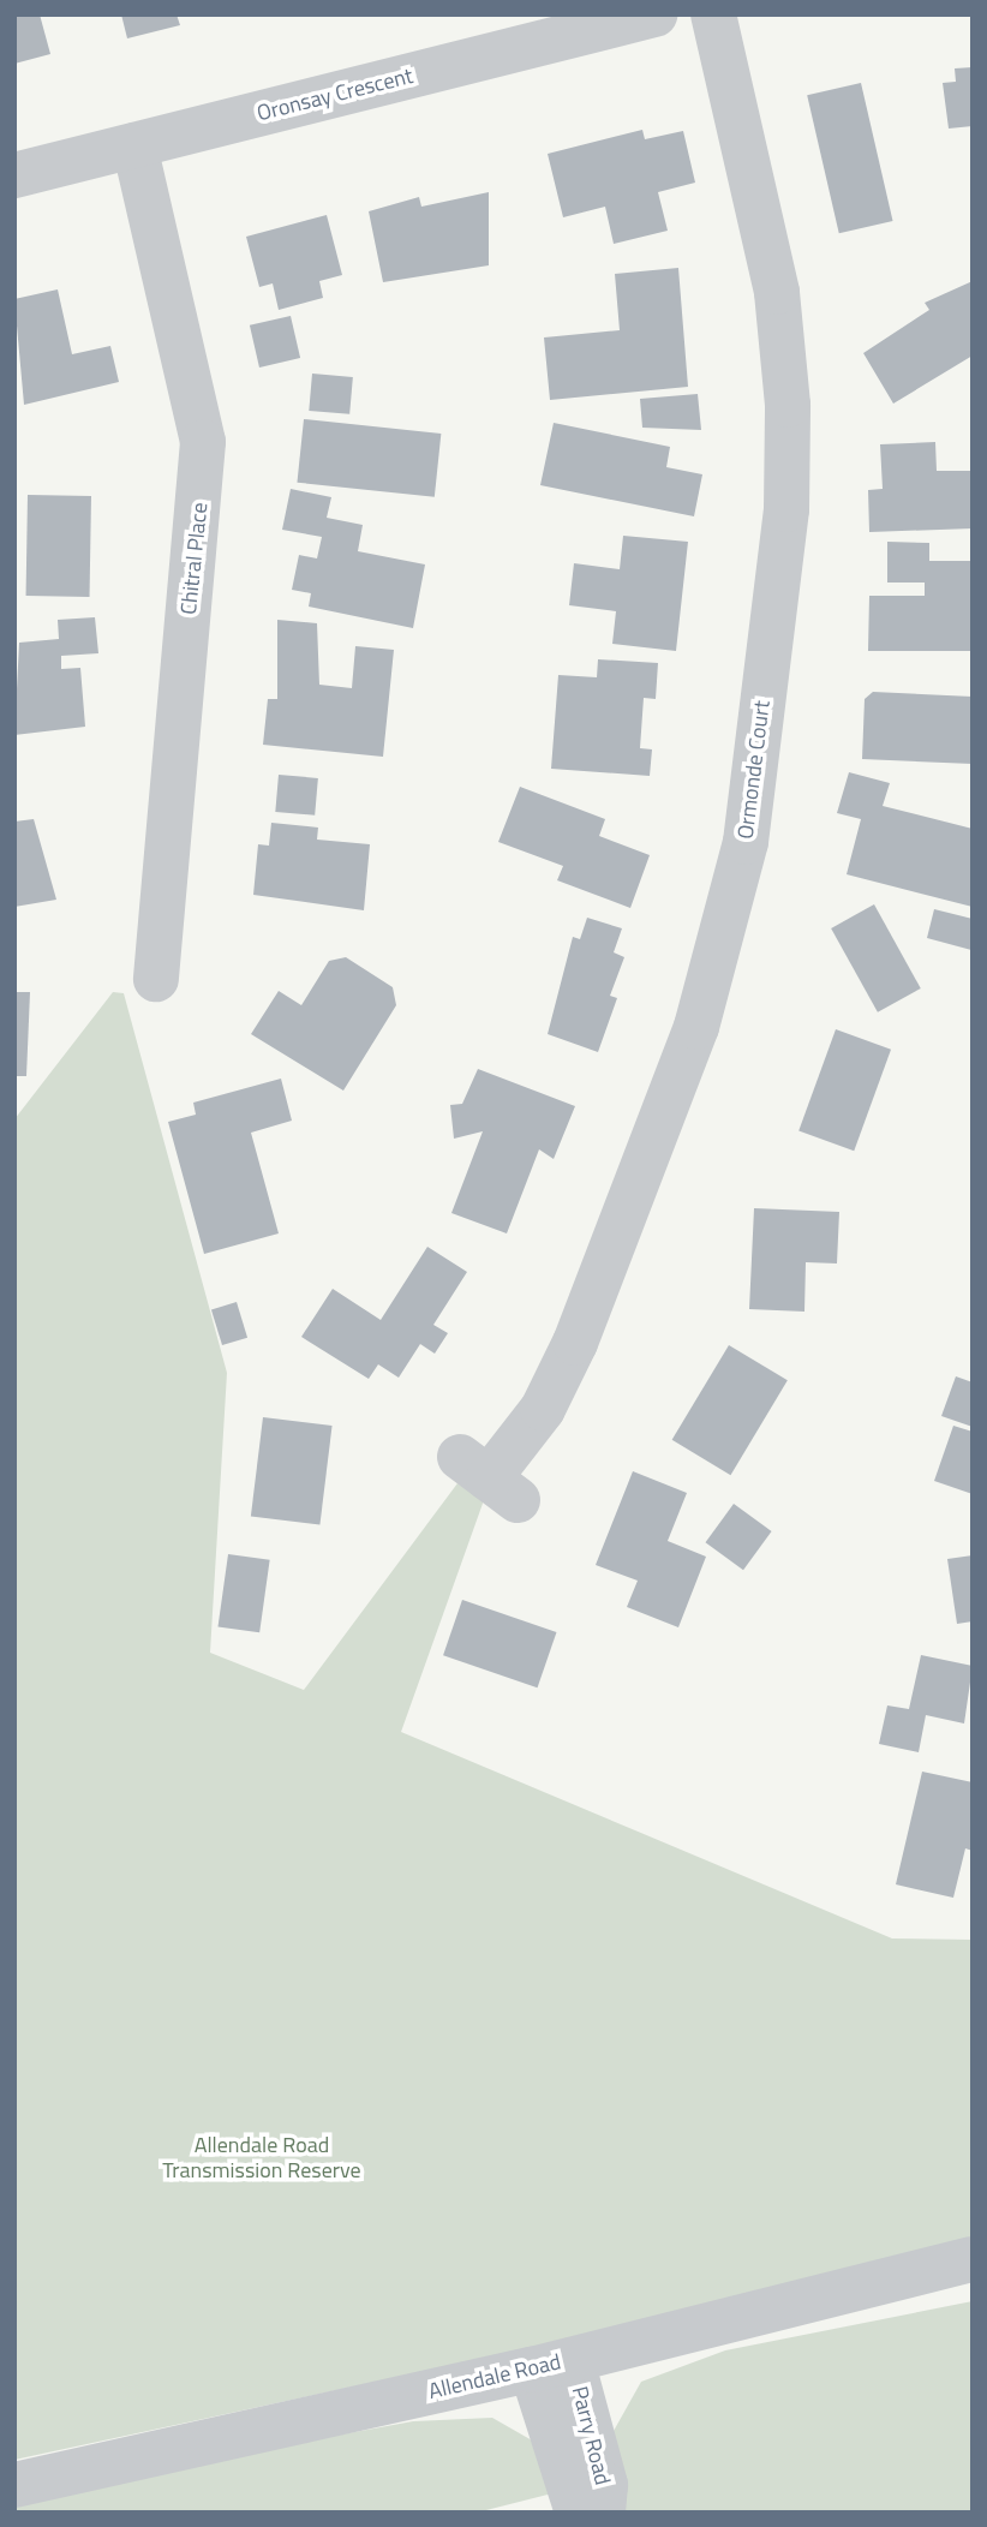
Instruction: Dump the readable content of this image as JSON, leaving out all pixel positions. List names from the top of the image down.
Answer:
{
  "streets": {
    "street": [
      "Oronsay Crescent",
      "Chitral Place",
      "Ormonde Court",
      "Allendale Road",
      "Parry Road"
    ]
  },
  "crossings": [
    ["Oronsay Crescent", "Chitral Place"],
    ["Allendale Road", "Parry Road"]
  ],
  "parks": ["Allendale Road Transmission Reserve"]
}
